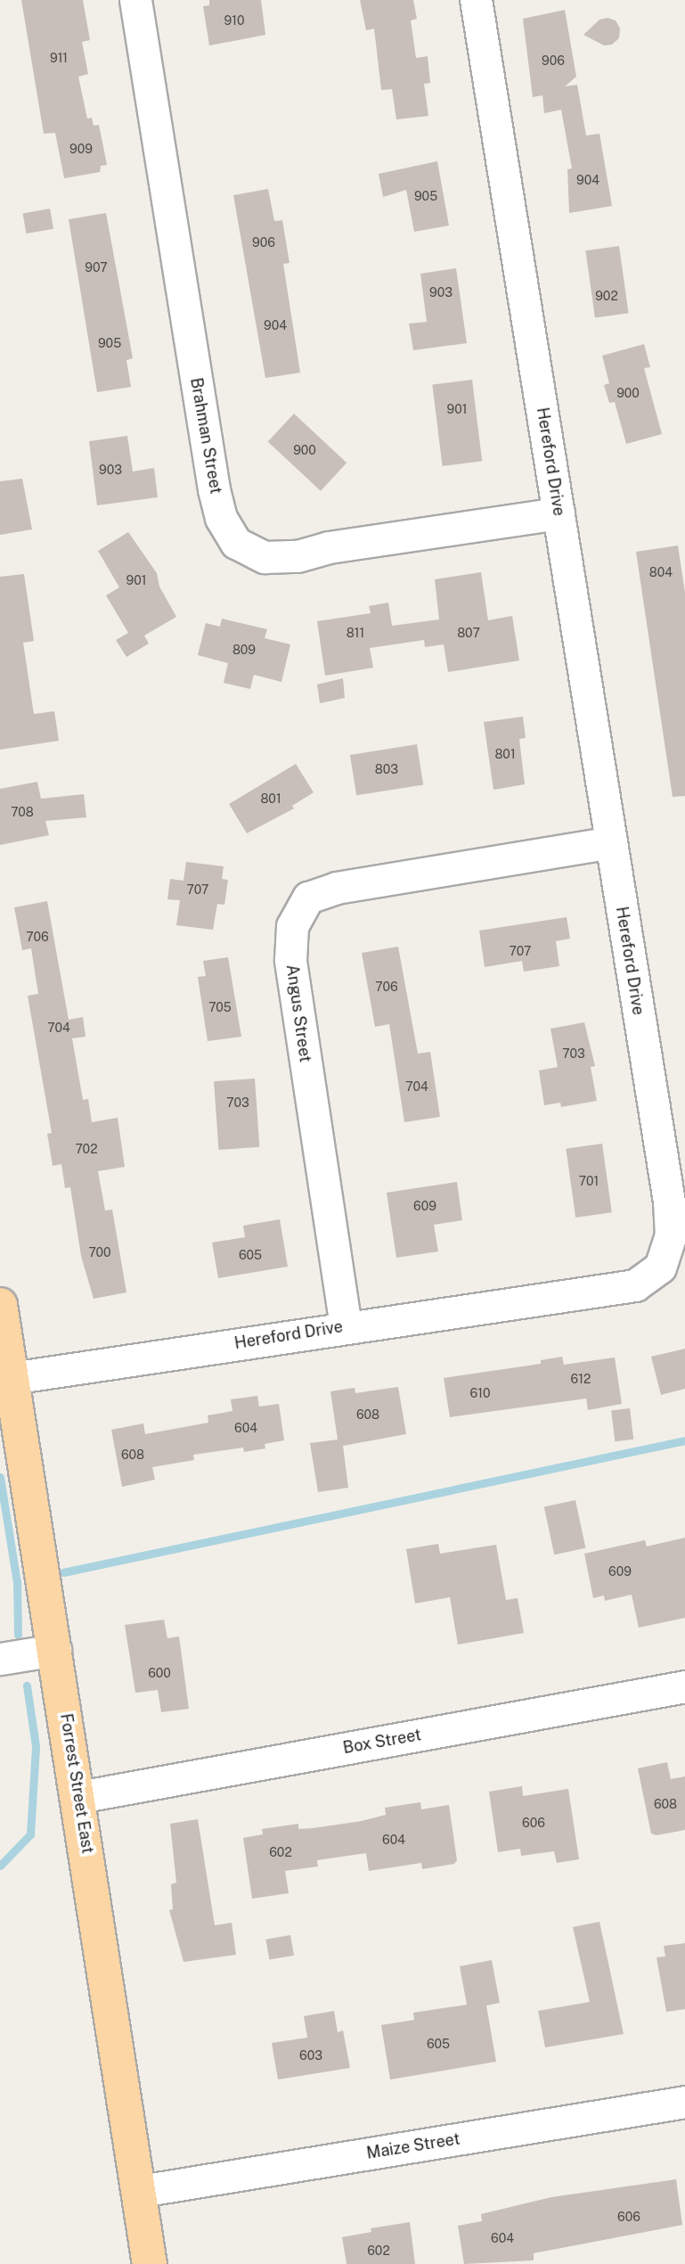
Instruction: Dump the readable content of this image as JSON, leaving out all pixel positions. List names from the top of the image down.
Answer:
{
  "streets": {
    "main road": ["Forrest Street East"],
    "street": [
      "Brahman Street",
      "Hereford Drive",
      "Angus Street",
      "Box Street",
      "Maize Street"
    ]
  },
  "crossings": [
    ["Brahman Street", "Hereford Drive"],
    ["Hereford Drive", "Angus Street"],
    ["Hereford Drive", "Forrest Street East"],
    ["Box Street", "Forrest Street East"],
    ["Forrest Street East", "Maize Street"]
  ],
  "house_numbers": [
    "910",
    "911",
    "906",
    "909",
    "904",
    "905",
    "906",
    "907",
    "903",
    "902",
    "904",
    "905",
    "900",
    "901",
    "900",
    "903",
    "804",
    "901",
    "811",
    "807",
    "809",
    "801",
    "803",
    "801",
    "708",
    "707",
    "706",
    "707",
    "706",
    "705",
    "704",
    "703",
    "704",
    "703",
    "702",
    "701",
    "609",
    "700",
    "605",
    "612",
    "610",
    "608",
    "604",
    "608",
    "609",
    "600",
    "608",
    "606",
    "604",
    "602",
    "605",
    "603",
    "606",
    "604",
    "602"
  ]
}
